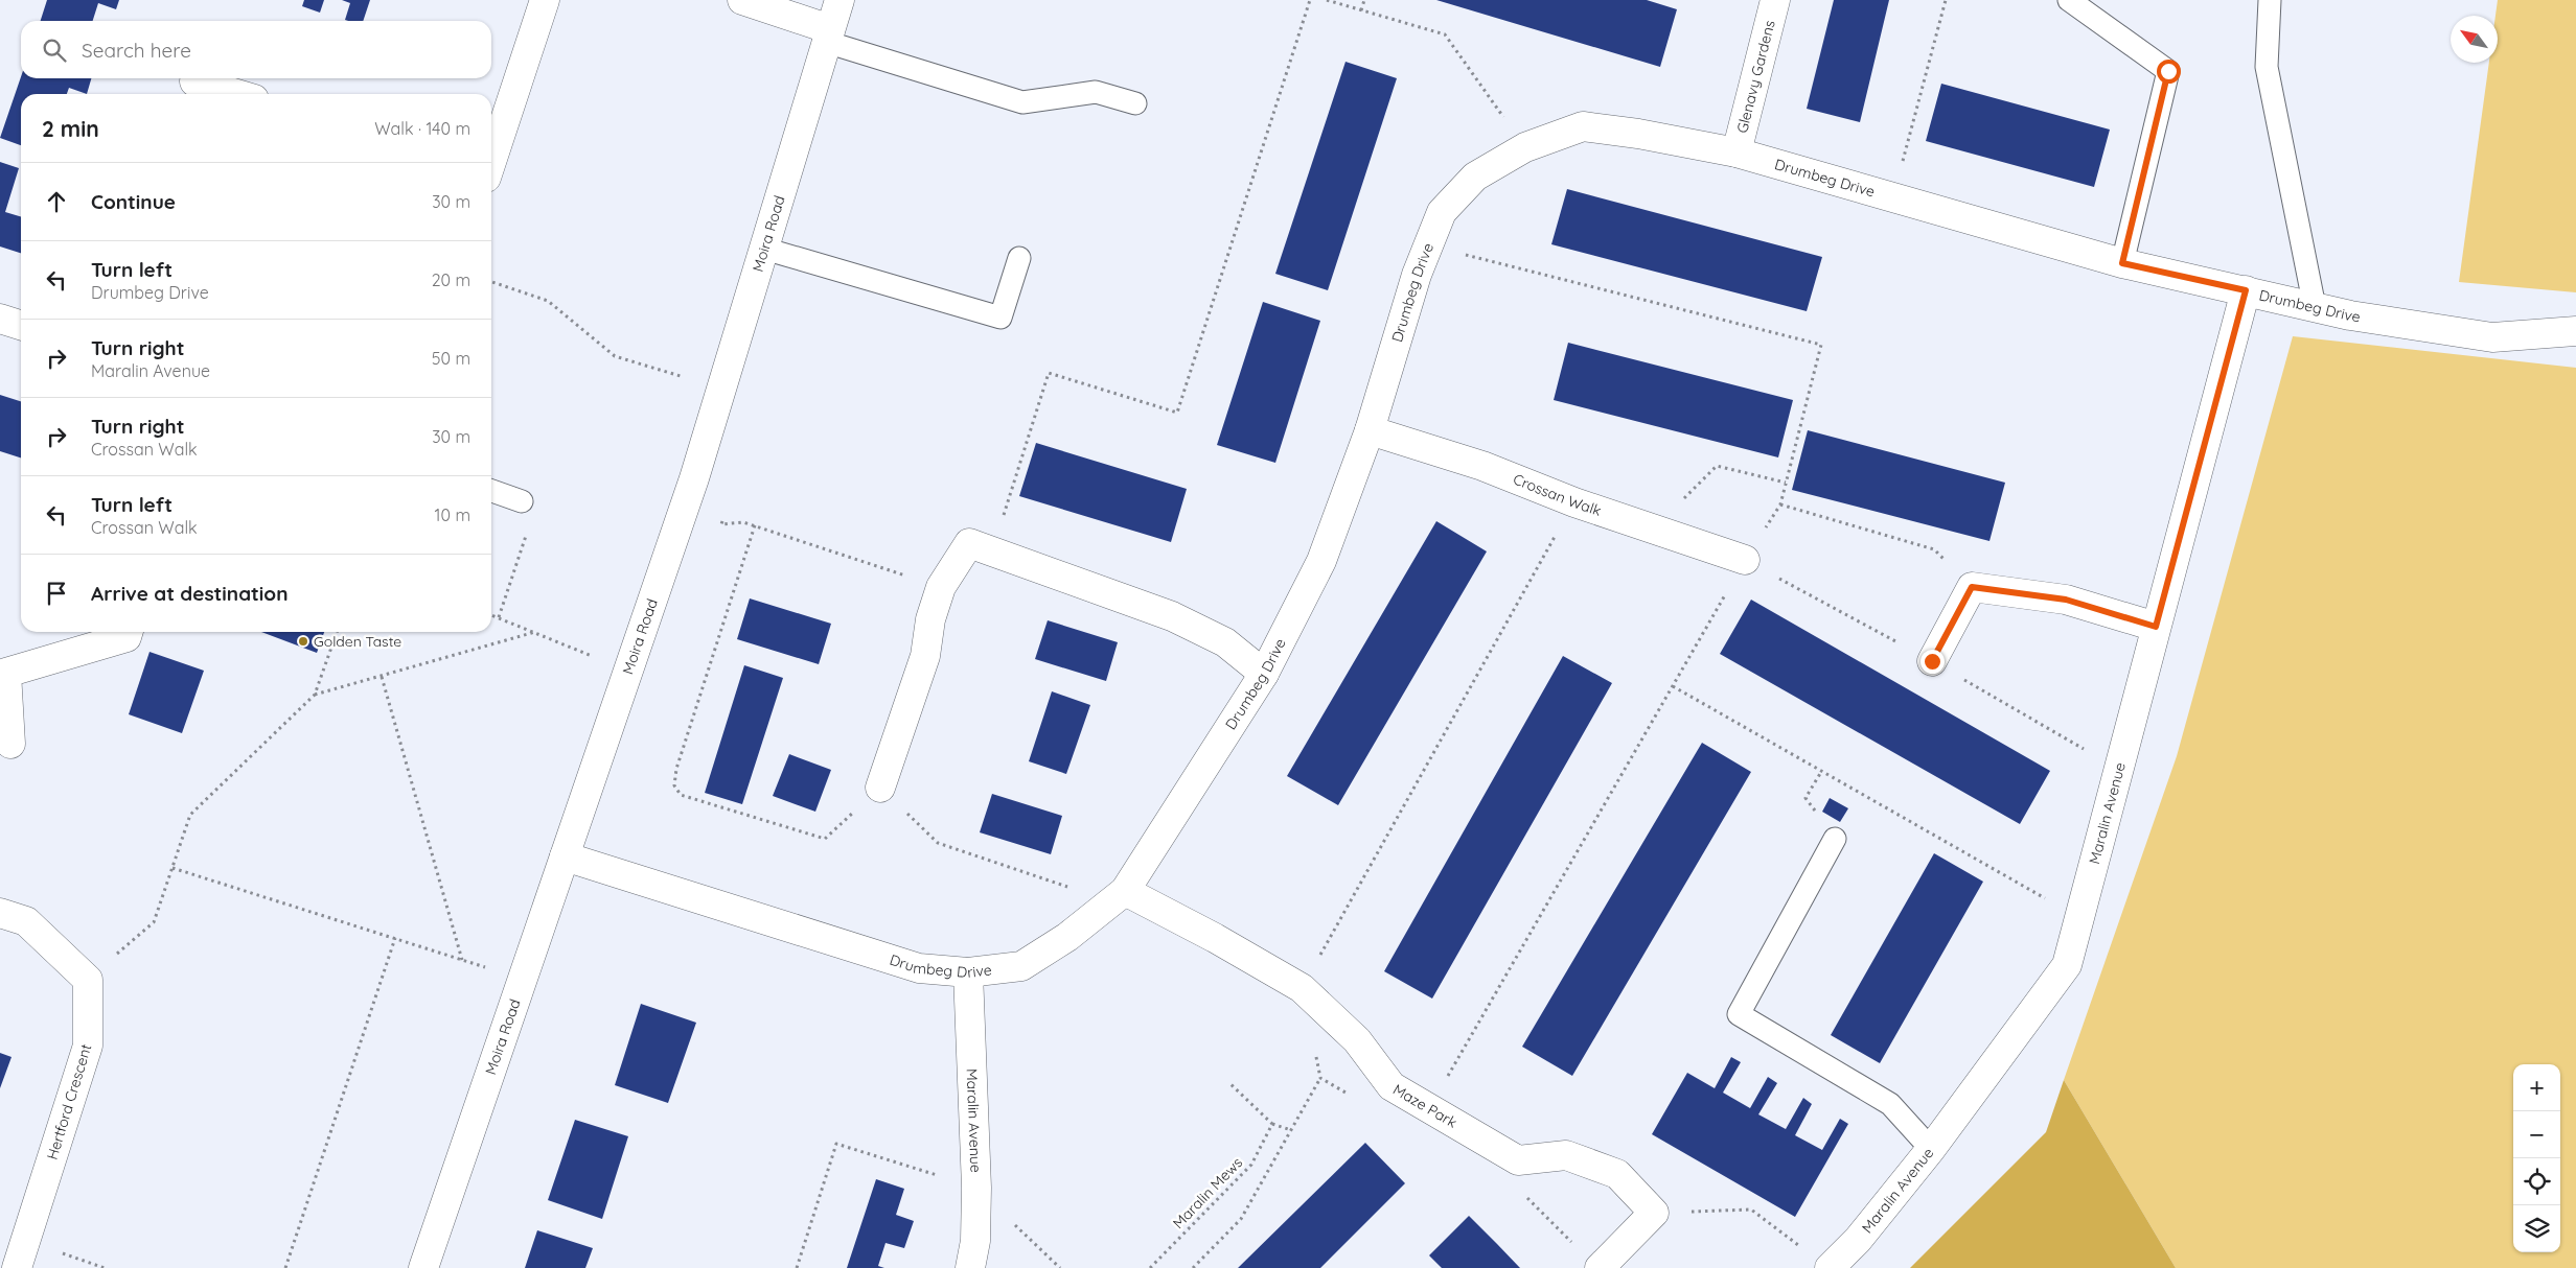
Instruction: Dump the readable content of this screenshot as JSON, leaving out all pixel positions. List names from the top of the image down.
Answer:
{
  "streets": {
    "main road": [
      "Glenavy Gardens",
      "Drumbeg Drive",
      "Moira Road",
      "Crossan Walk",
      "Maralin Avenue",
      "Hertford Crescent",
      "Maze Park"
    ],
    "path": ["Maralin Mews"]
  },
  "crossings": [
    ["Glenavy Gardens", "Drumbeg Drive"],
    ["Drumbeg Drive", "Moira Road"],
    ["Drumbeg Drive", "Crossan Walk"],
    ["Drumbeg Drive", "Maralin Avenue"],
    ["Drumbeg Drive", "Maze Park"]
  ],
  "places": ["Golden Taste"],
  "north": "top left",
  "page": {
    "search": "Search here",
    "heading": ["2 min", "Walk · 140 m"],
    "list": [
      ["Continue", "30 m"],
      ["Turn left", "Drumbeg Drive", "20 m"],
      ["Turn right", "Maralin Avenue", "50 m"],
      ["Turn right", "Crossan Walk", "30 m"],
      ["Turn left", "Crossan Walk", "10 m"],
      "Arrive at destination"
    ],
    "map_buttons": ["+", "−"]
  }
}
